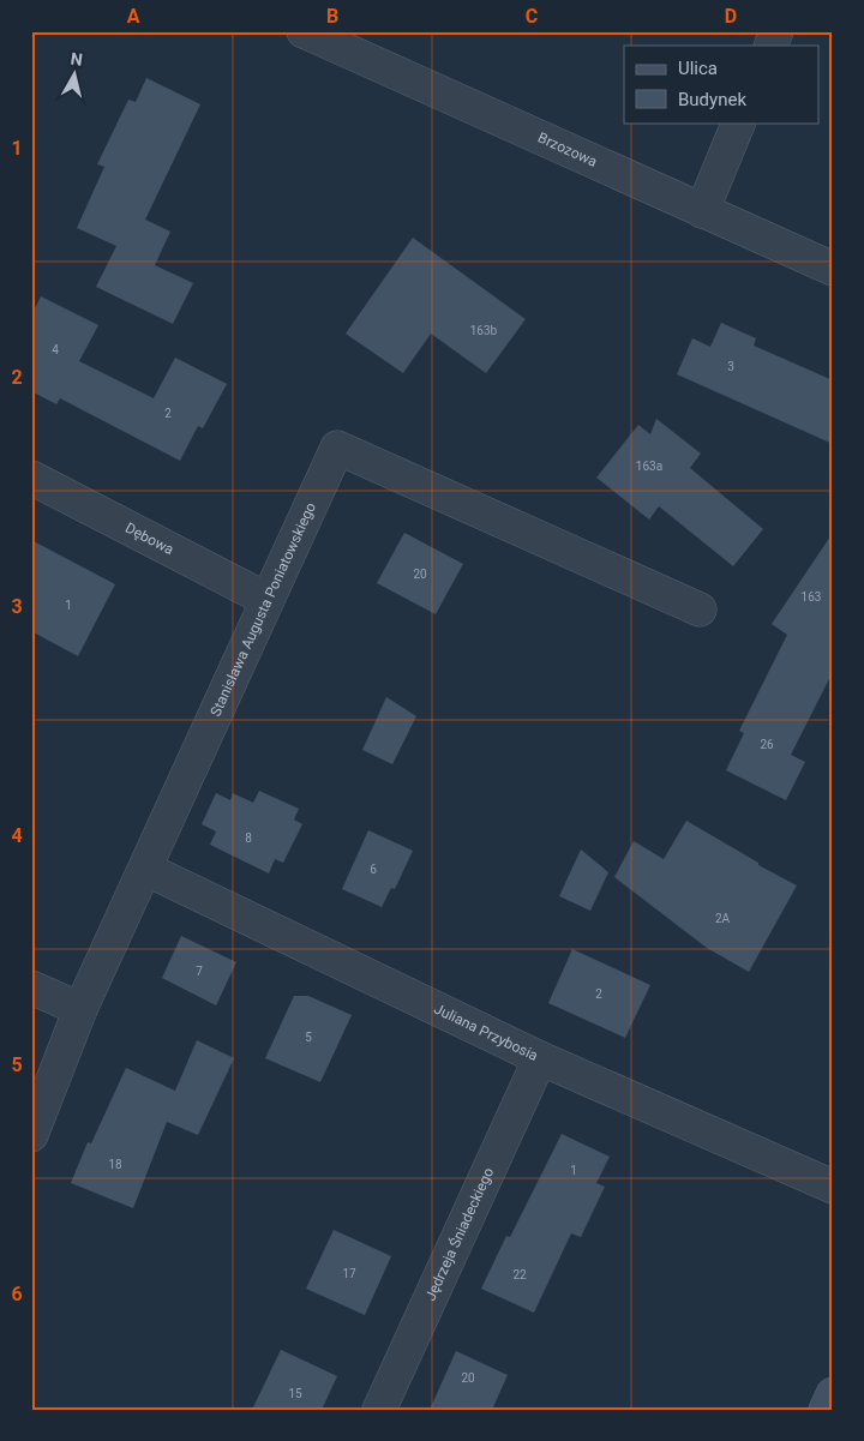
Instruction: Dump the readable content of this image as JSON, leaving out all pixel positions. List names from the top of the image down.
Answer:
{
  "streets": {
    "street": [
      "Brzozowa",
      "Dębowa",
      "Stanisława Augusta Poniatowskiego",
      "Juliana Przybosia",
      "Jędrzeja Śniadeckiego"
    ]
  },
  "crossings": [
    ["Dębowa", "Stanisława Augusta Poniatowskiego"],
    ["Stanisława Augusta Poniatowskiego", "Juliana Przybosia"],
    ["Juliana Przybosia", "Jędrzeja Śniadeckiego"]
  ],
  "house_numbers": [
    "163b",
    "4",
    "3",
    "2",
    "163a",
    "20",
    "163",
    "1",
    "26",
    "8",
    "6",
    "2A",
    "7",
    "2",
    "5",
    "18",
    "1",
    "17",
    "22",
    "20",
    "15"
  ],
  "legend": ["Ulica", "Budynek"],
  "north": "top",
  "grid": {
    "columns": [
      "A",
      "B",
      "C",
      "D"
    ],
    "rows": [
      "1",
      "2",
      "3",
      "4",
      "5",
      "6"
    ]
  }
}
